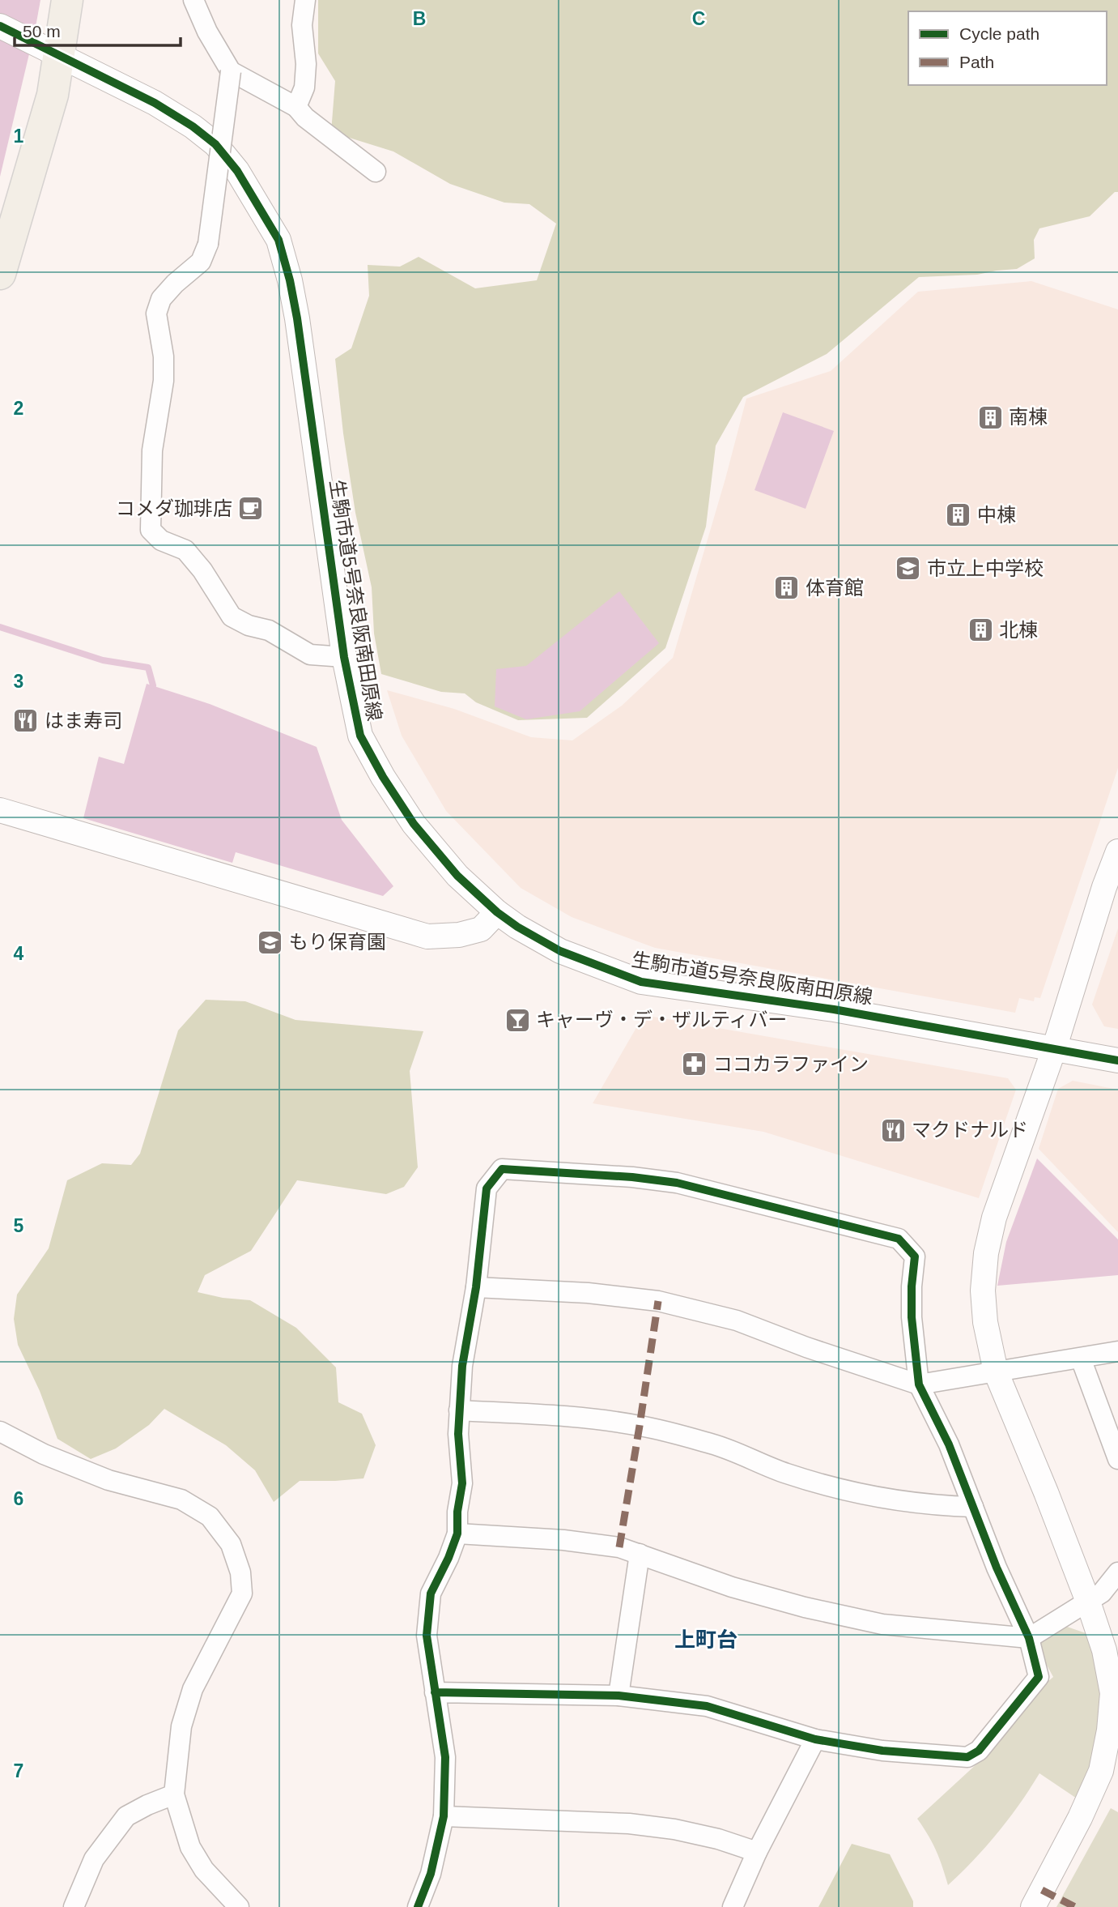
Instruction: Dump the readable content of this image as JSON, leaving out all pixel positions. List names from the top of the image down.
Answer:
{
  "streets": {
    "street": ["生駒市道5号奈良阪南田原線"]
  },
  "districts": ["上町台"],
  "places": {
    "building": [
      "南棟",
      "中棟",
      "体育館",
      "北棟"
    ],
    "cafe": ["コメダ珈琲店"],
    "school or university": ["市立上中学校", "もり保育園"],
    "restaurant": ["はま寿司", "マクドナルド"],
    "bar": ["キャーヴ・デ・ザルティバー"],
    "pharmacy": ["ココカラファイン"]
  },
  "legend": ["Cycle path", "Path"],
  "scale_bar": "50 m",
  "grid": {
    "columns": ["B", "C"],
    "rows": [
      "1",
      "2",
      "3",
      "4",
      "5",
      "6",
      "7"
    ]
  }
}
